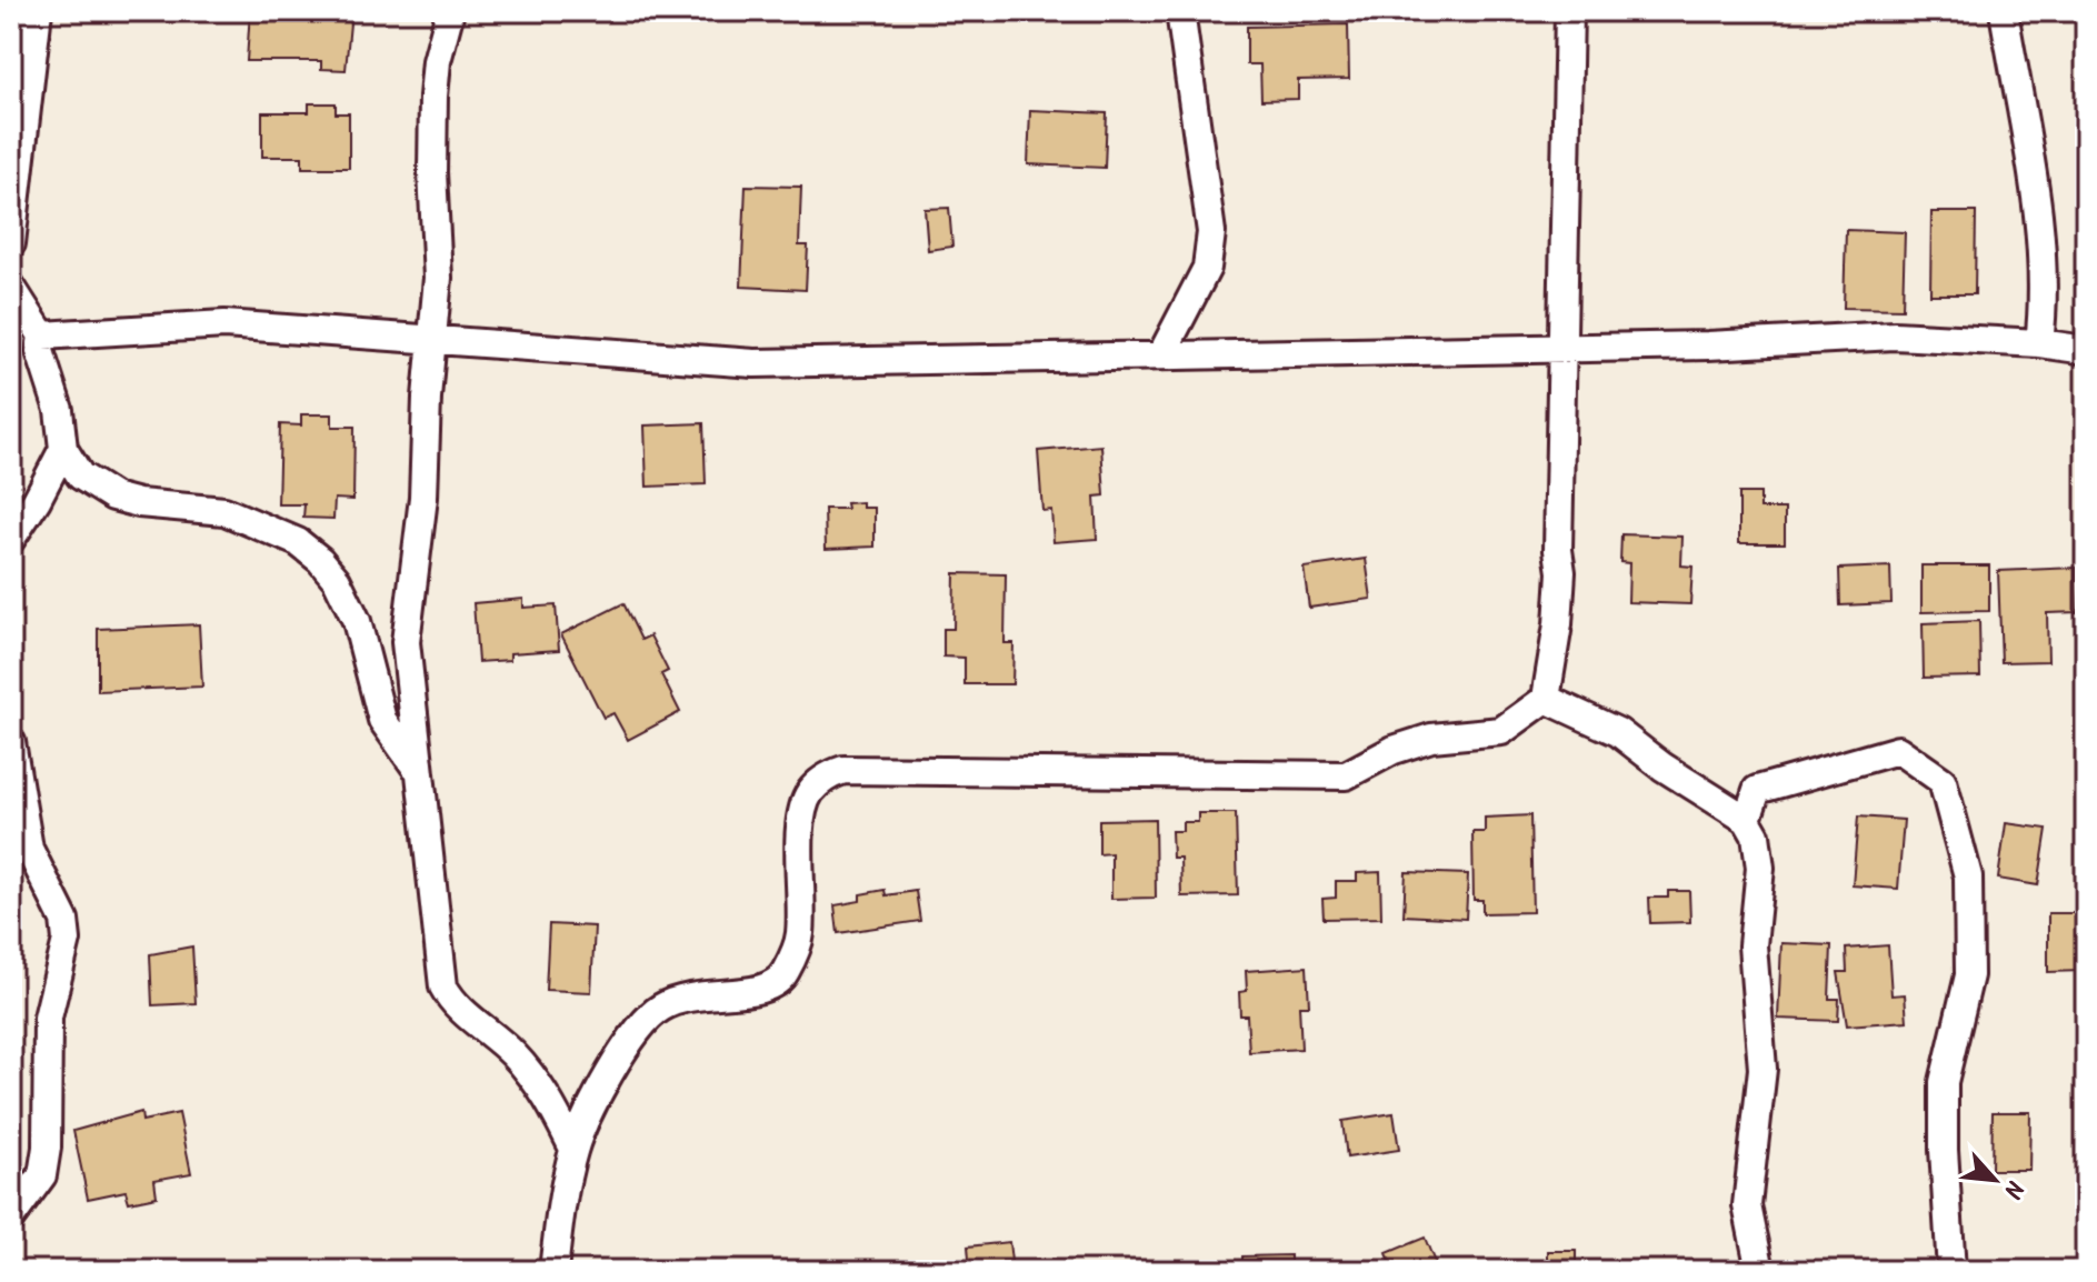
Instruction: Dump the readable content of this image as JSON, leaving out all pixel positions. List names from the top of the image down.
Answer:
{
  "north": "bottom right"
}
